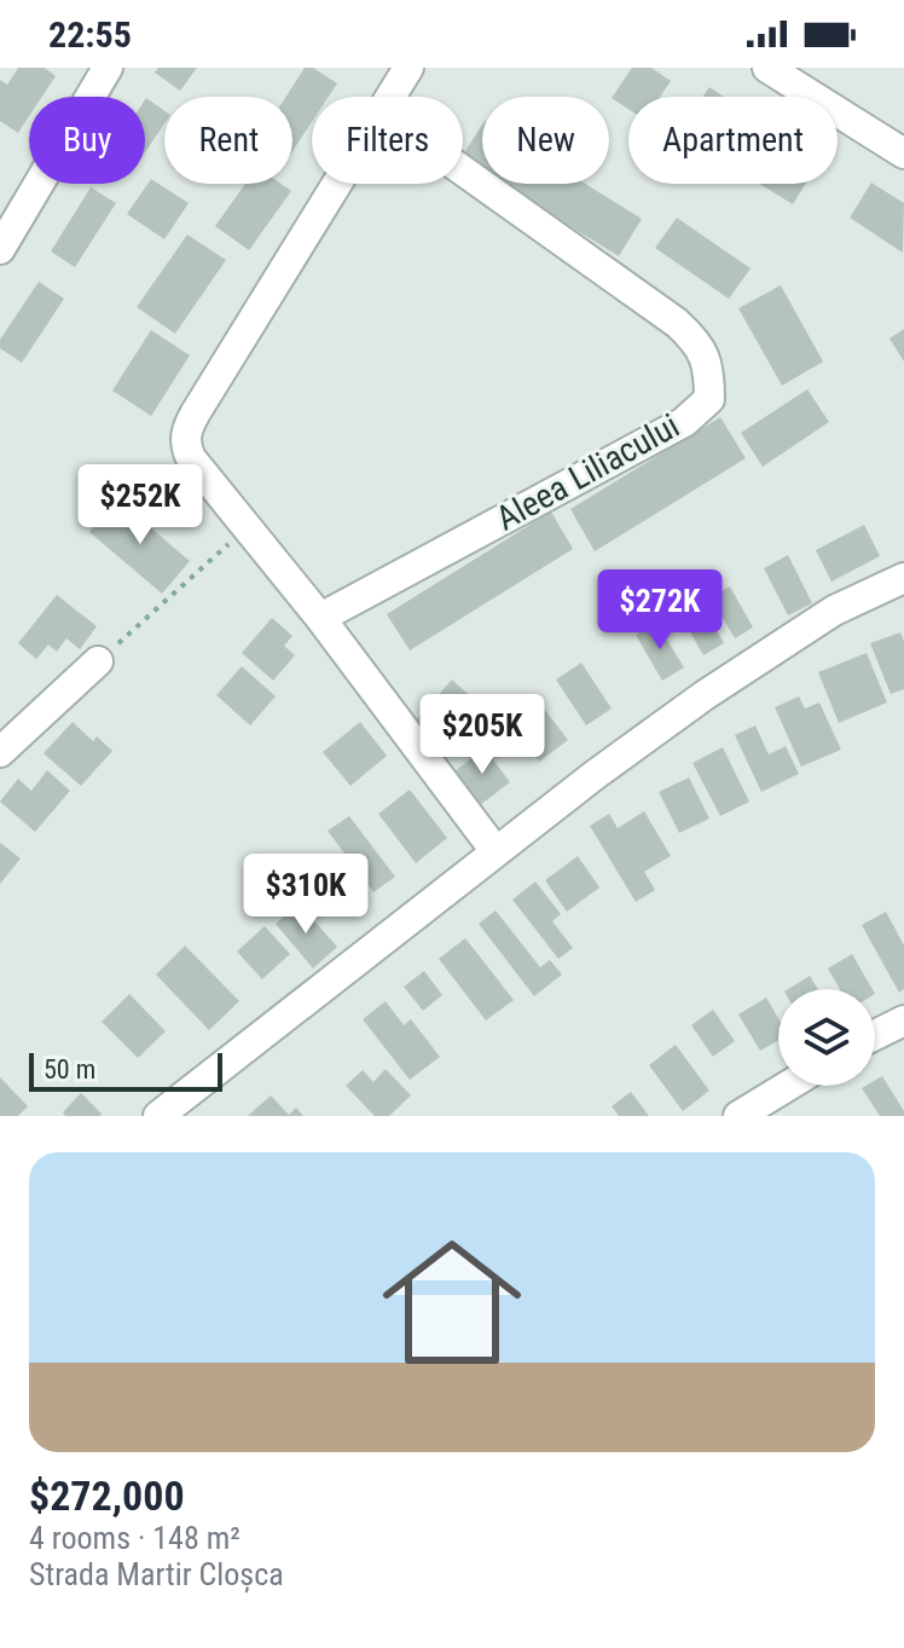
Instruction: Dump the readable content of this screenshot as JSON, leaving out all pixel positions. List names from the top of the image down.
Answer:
{
  "streets": {
    "street": ["Aleea Liliacului"]
  },
  "scale_bar": "50 m",
  "page": {
    "status": "22:55",
    "chip": [
      "Buy",
      "Rent",
      "Filters",
      "New",
      "Apartment"
    ],
    "price": [
      "$252K",
      "$272K",
      "$205K",
      "$310K"
    ],
    "scale": "50 m",
    "list": [
      {
        "name": "$272,000",
        "note": "4 rooms · 148 m² · Strada Martir Cloșca"
      }
    ]
  }
}
